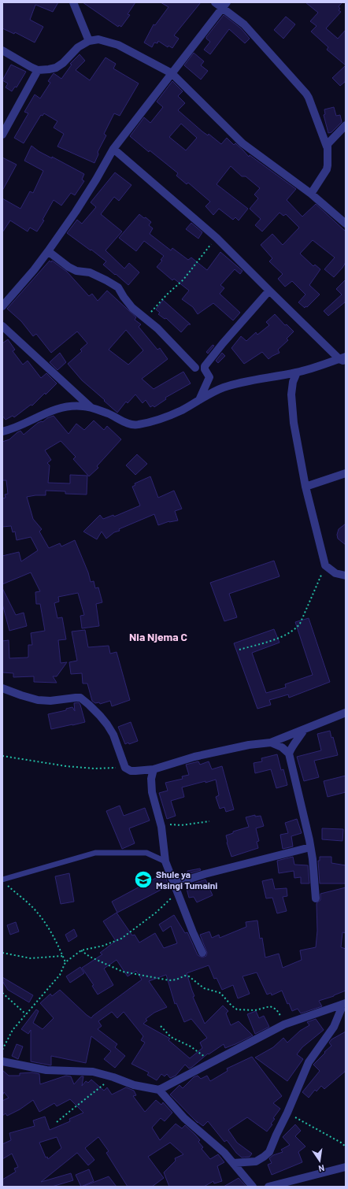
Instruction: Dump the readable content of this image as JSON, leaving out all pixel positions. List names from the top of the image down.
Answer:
{
  "districts": ["Nia Njema C"],
  "places": {
    "school or university": ["Shule ya Msingi Tumaini"]
  },
  "north": "bottom"
}
